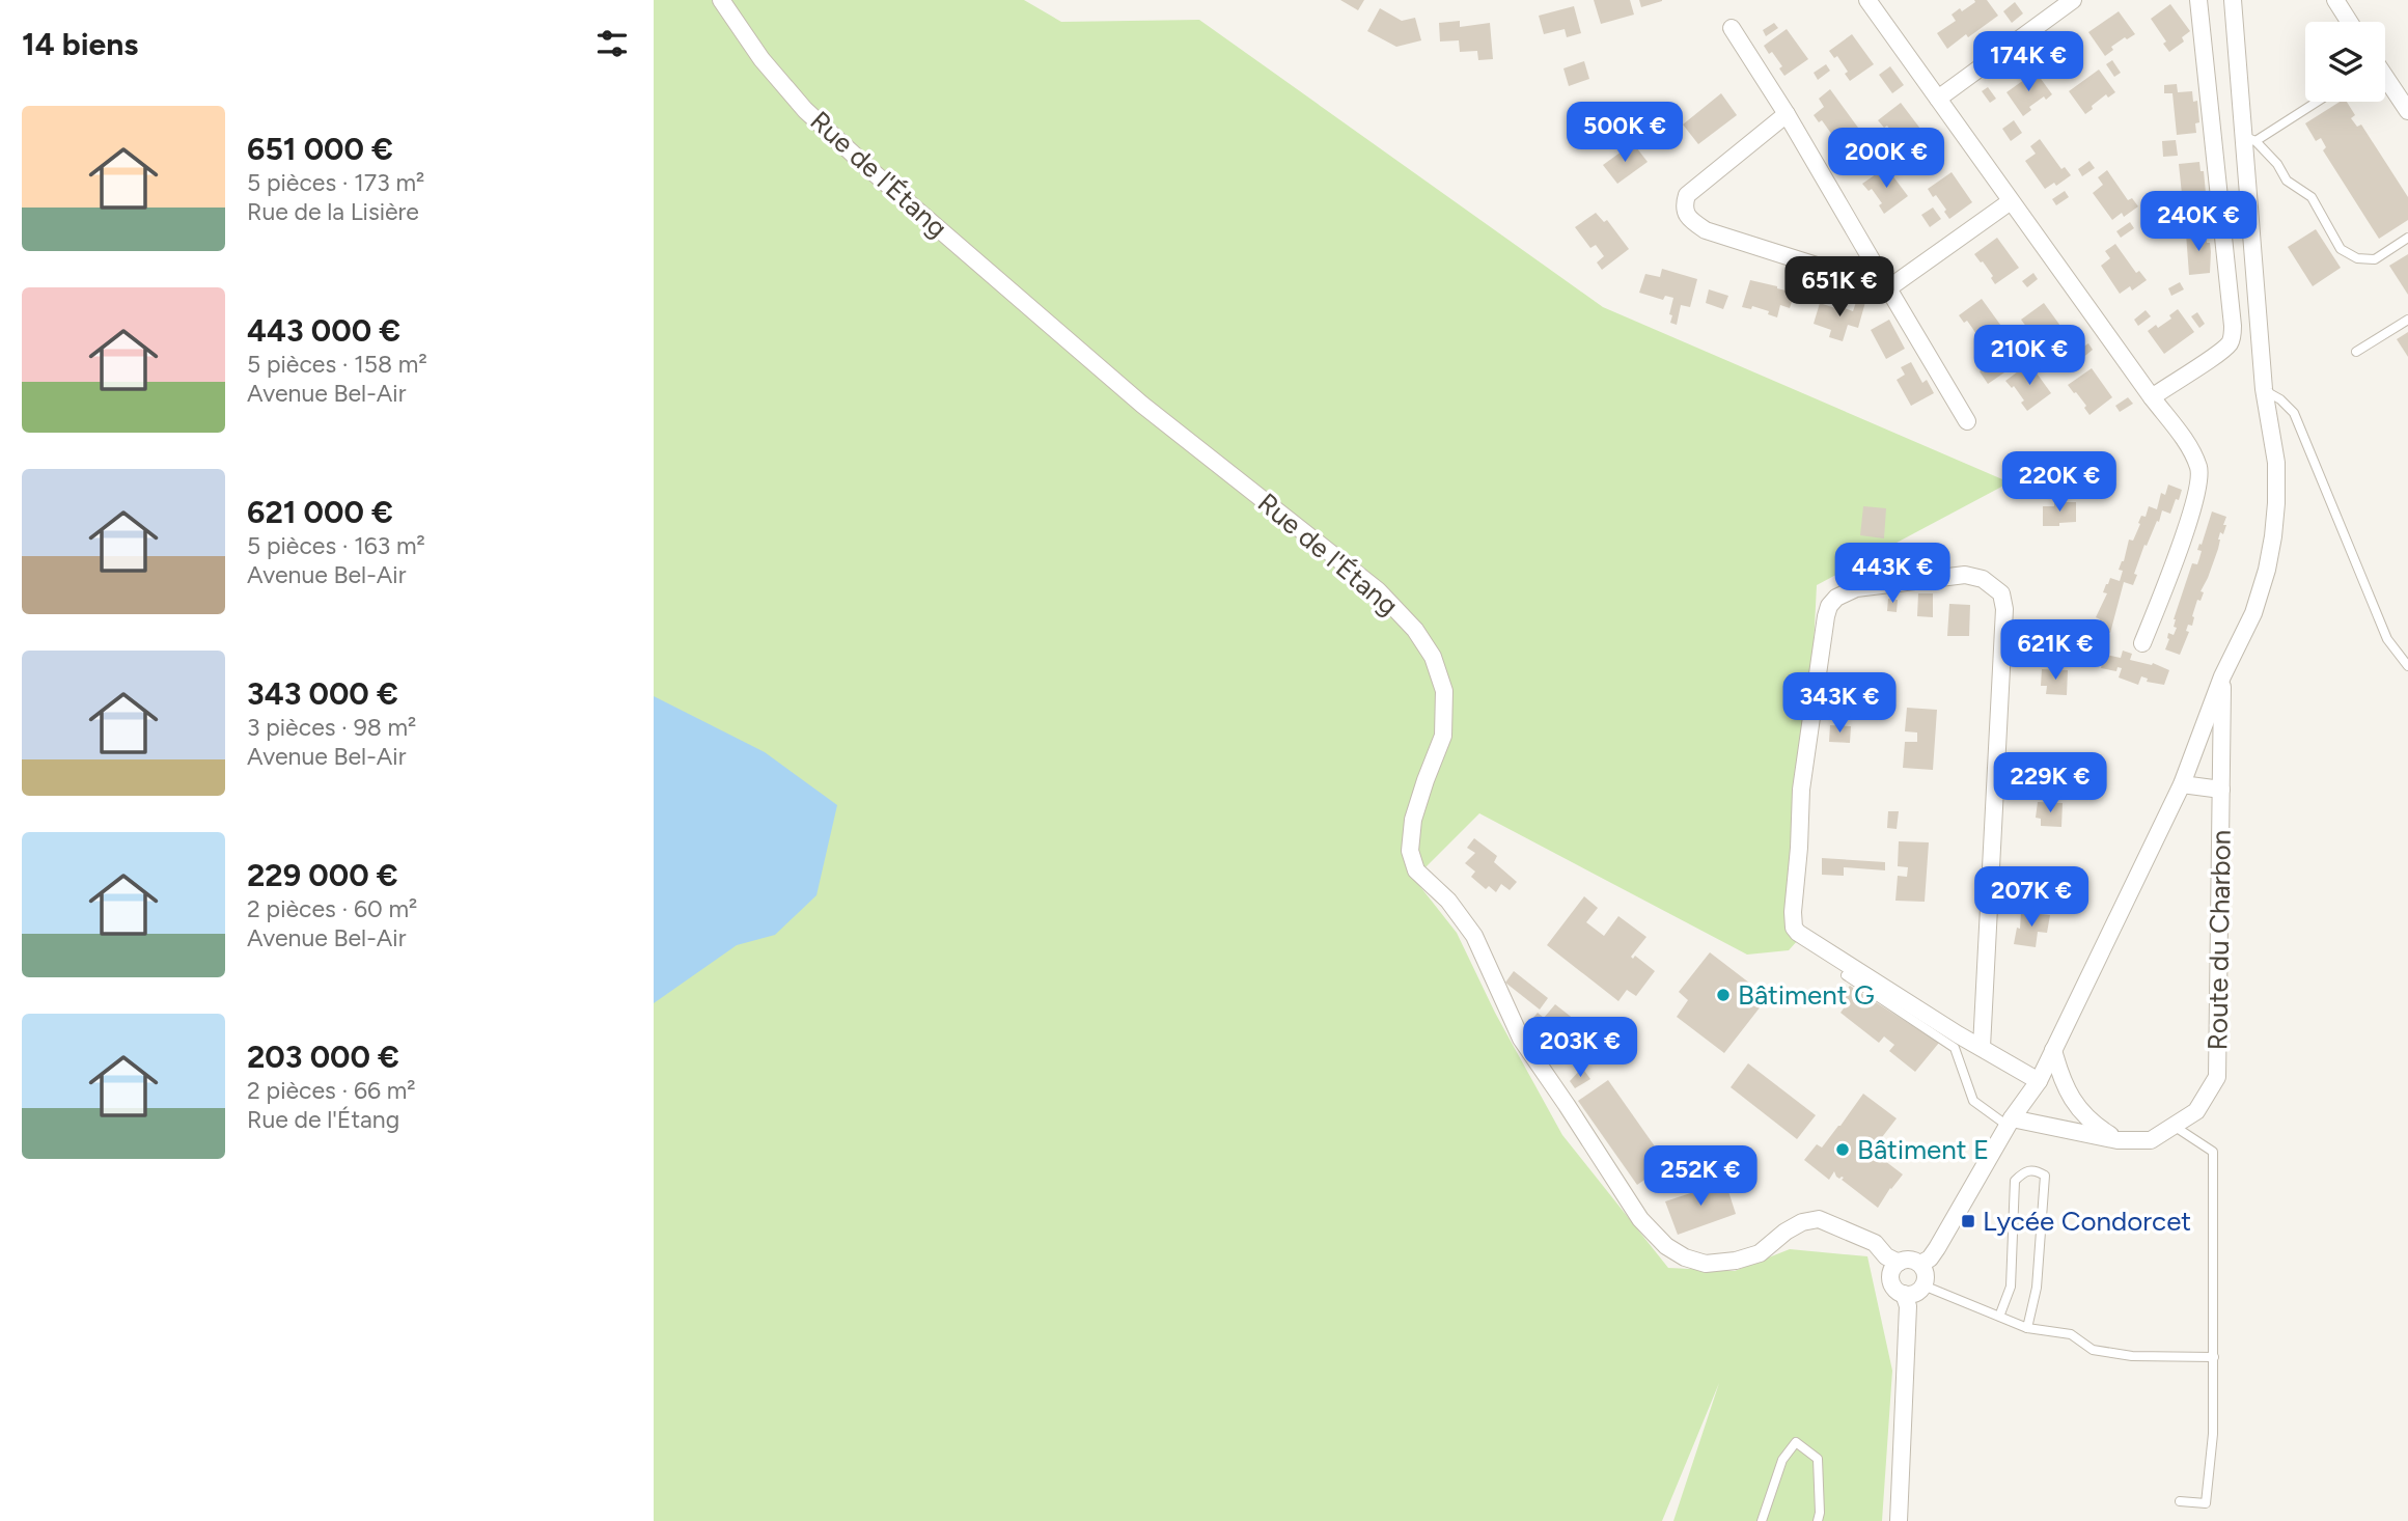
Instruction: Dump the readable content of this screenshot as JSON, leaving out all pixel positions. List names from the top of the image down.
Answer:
{
  "streets": {
    "street": ["Rue de l'Étang", "Route du Charbon"]
  },
  "crossings": [
    ["Rue de l'Étang", "Route du Charbon"]
  ],
  "places": {
    "other": ["Bâtiment G", "Bâtiment E"],
    "transit": ["Lycée Condorcet"]
  },
  "page": {
    "heading": "14 biens",
    "price": [
      "174K €",
      "500K €",
      "200K €",
      "240K €",
      "651K €",
      "210K €",
      "220K €",
      "443K €",
      "621K €",
      "343K €",
      "229K €",
      "207K €",
      "203K €",
      "252K €"
    ],
    "list": [
      {
        "name": "651 000 €",
        "note": "5 pièces · 173 m² · Rue de la Lisière"
      },
      {
        "name": "443 000 €",
        "note": "5 pièces · 158 m² · Avenue Bel-Air"
      },
      {
        "name": "621 000 €",
        "note": "5 pièces · 163 m² · Avenue Bel-Air"
      },
      {
        "name": "343 000 €",
        "note": "3 pièces · 98 m² · Avenue Bel-Air"
      },
      {
        "name": "229 000 €",
        "note": "2 pièces · 60 m² · Avenue Bel-Air"
      },
      {
        "name": "203 000 €",
        "note": "2 pièces · 66 m² · Rue de l'Étang"
      }
    ]
  }
}
